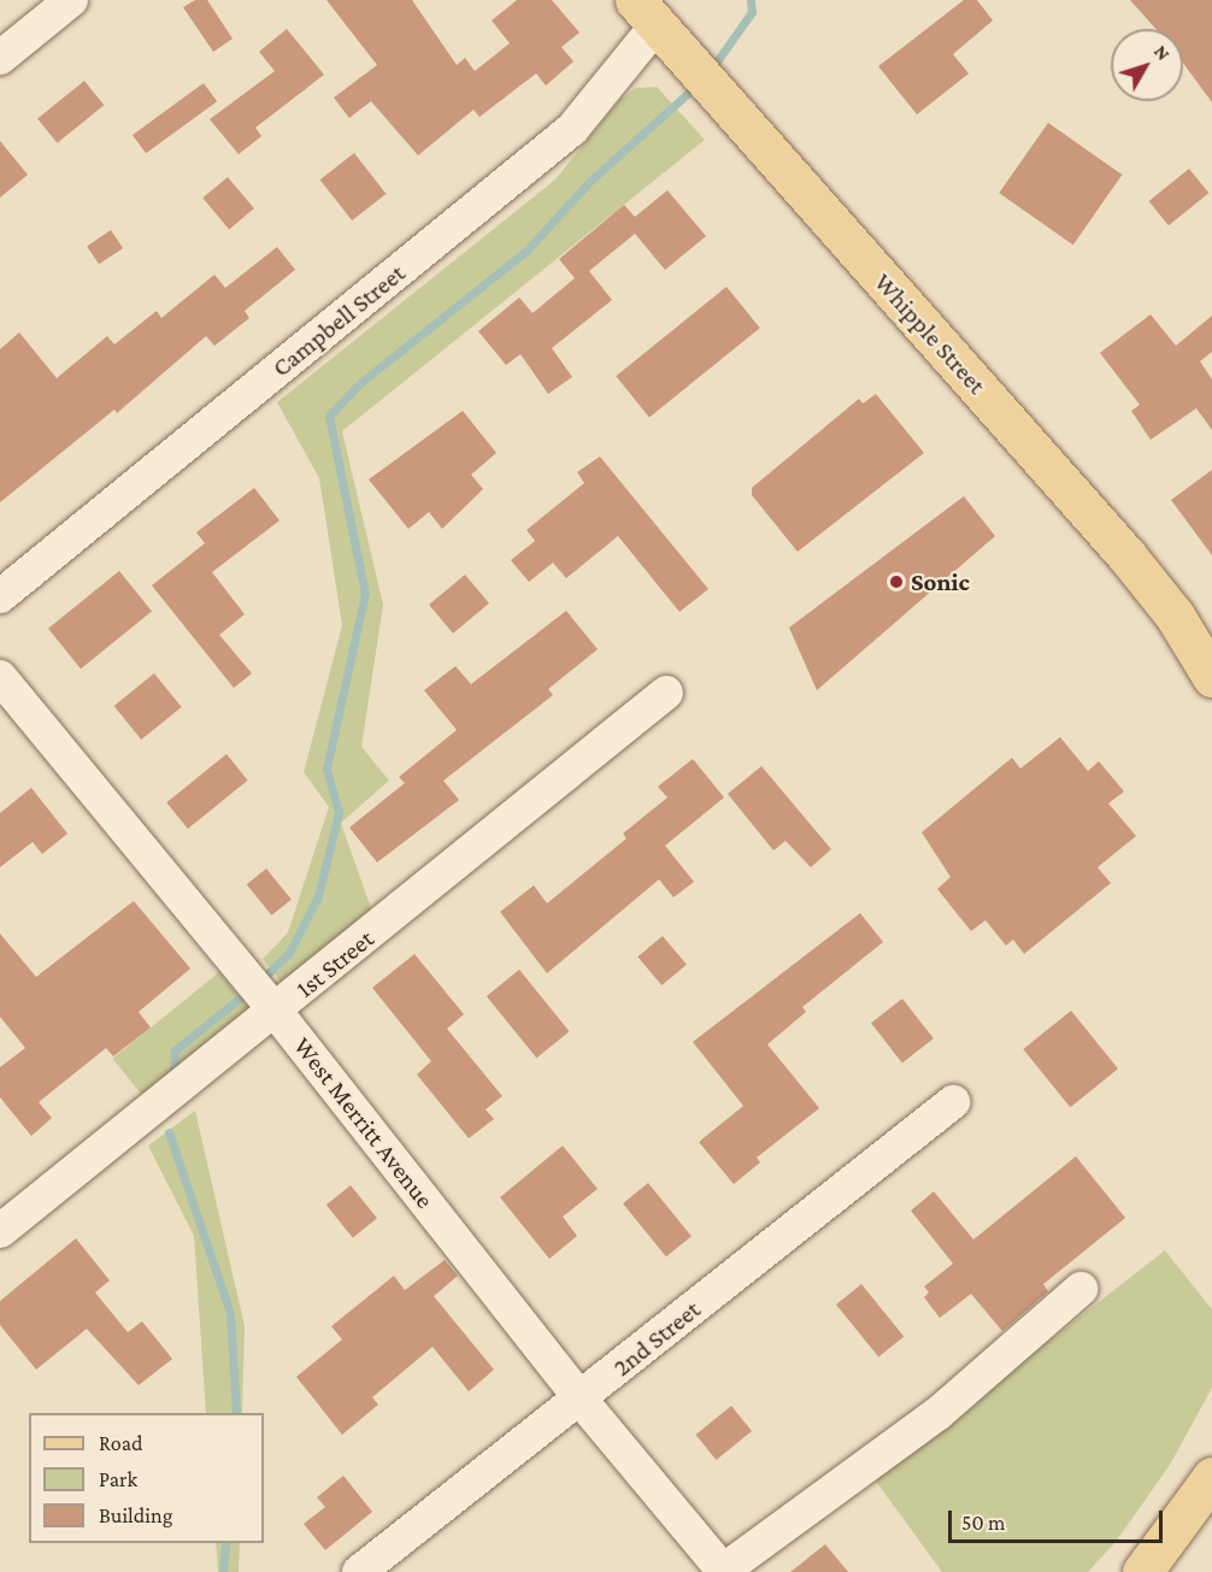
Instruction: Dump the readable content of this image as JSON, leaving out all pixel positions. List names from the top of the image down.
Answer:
{
  "streets": {
    "main road": ["Whipple Street"],
    "street": [
      "Campbell Street",
      "1st Street",
      "West Merritt Avenue",
      "2nd Street"
    ]
  },
  "crossings": [
    ["Campbell Street", "Whipple Street"],
    ["1st Street", "West Merritt Avenue"],
    ["West Merritt Avenue", "2nd Street"]
  ],
  "places": ["Sonic"],
  "legend": ["Road", "Park", "Building"],
  "scale_bar": "50 m",
  "north": "top right"
}
